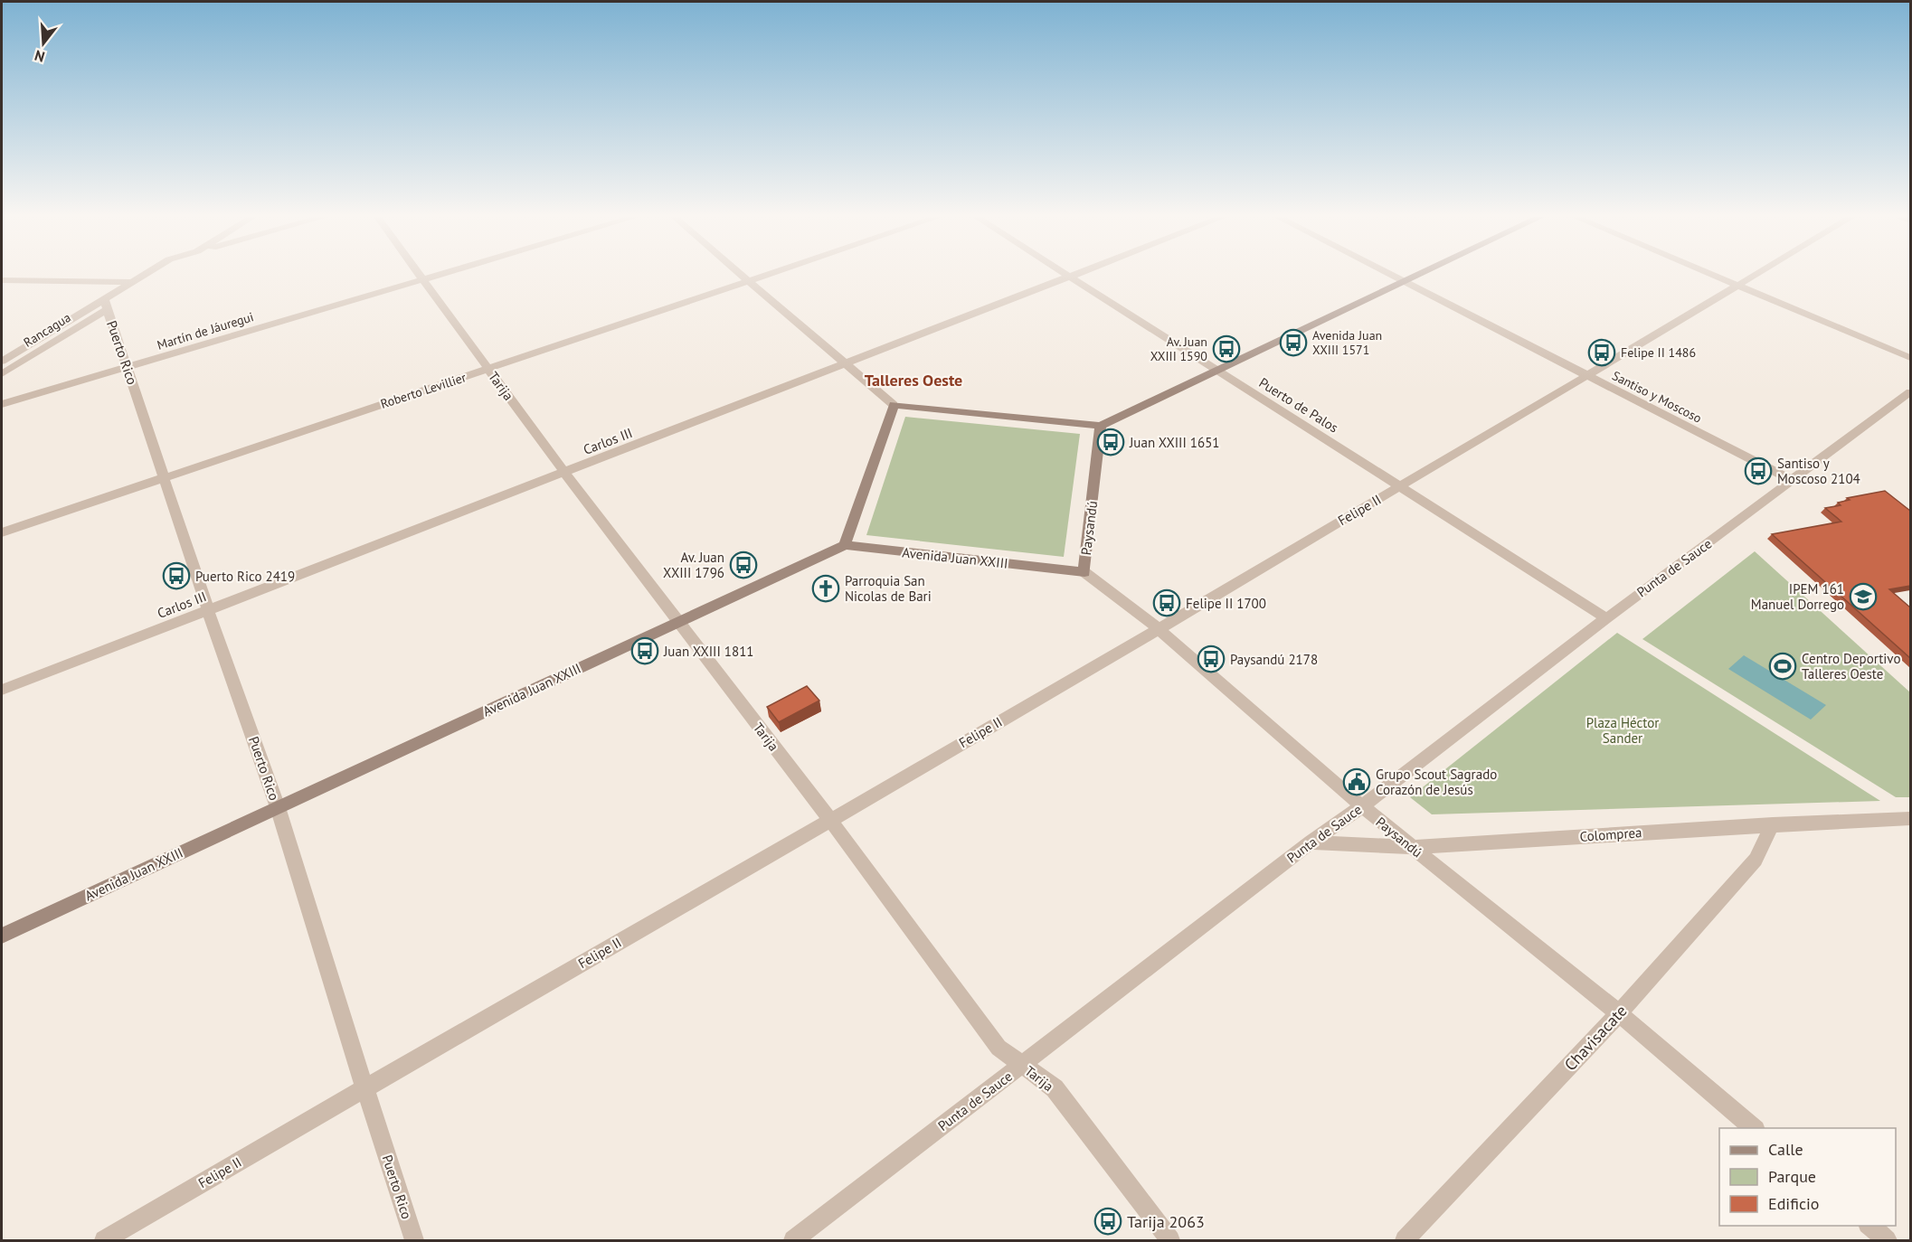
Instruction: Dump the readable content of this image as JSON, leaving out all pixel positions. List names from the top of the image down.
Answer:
{
  "streets": {
    "main road": ["Paysandú", "Avenida Juan XXIII"],
    "street": [
      "Rancagua",
      "Martín de Jáuregui",
      "Puerto Rico",
      "Tarija",
      "Roberto Levillier",
      "Santiso y Moscoso",
      "Puerto de Palos",
      "Carlos III",
      "Felipe II",
      "Punta de Sauce",
      "Colomprea",
      "Chavisacate"
    ]
  },
  "crossings": [
    ["Rancagua", "Puerto Rico"],
    ["Martín de Jáuregui", "Puerto Rico"],
    ["Martín de Jáuregui", "Tarija"],
    ["Puerto Rico", "Roberto Levillier"],
    ["Puerto Rico", "Carlos III"],
    ["Puerto Rico", "Felipe II"],
    ["Puerto Rico", "Avenida Juan XXIII"],
    ["Tarija", "Roberto Levillier"],
    ["Tarija", "Carlos III"],
    ["Tarija", "Felipe II"],
    ["Tarija", "Avenida Juan XXIII"],
    ["Tarija", "Punta de Sauce"],
    ["Santiso y Moscoso", "Felipe II"],
    ["Santiso y Moscoso", "Punta de Sauce"],
    ["Puerto de Palos", "Carlos III"],
    ["Puerto de Palos", "Felipe II"],
    ["Puerto de Palos", "Punta de Sauce"],
    ["Felipe II", "Paysandú"],
    ["Paysandú", "Avenida Juan XXIII"],
    ["Paysandú", "Punta de Sauce"],
    ["Paysandú", "Colomprea"],
    ["Paysandú", "Chavisacate"],
    ["Punta de Sauce", "Colomprea"],
    ["Colomprea", "Chavisacate"]
  ],
  "districts": ["Talleres Oeste"],
  "parks": ["Plaza Héctor Sander"],
  "places": {
    "bus stop": [
      "Avenida Juan XXIII 1571",
      "Av. Juan XXIII 1590",
      "Felipe II 1486",
      "Juan XXIII 1651",
      "Santiso y Moscoso 2104",
      "Av. Juan XXIII 1796",
      "Puerto Rico 2419",
      "Felipe II 1700",
      "Juan XXIII 1811",
      "Paysandú 2178",
      "Tarija 2063"
    ],
    "church": ["Parroquia San Nicolas de Bari"],
    "school or university": ["IPEM 161 Manuel Dorrego"],
    "sports": ["Centro Deportivo Talleres Oeste"],
    "public building": ["Grupo Scout Sagrado Corazón de Jesús"]
  },
  "legend": ["Calle", "Parque", "Edificio"],
  "north": "bottom"
}
